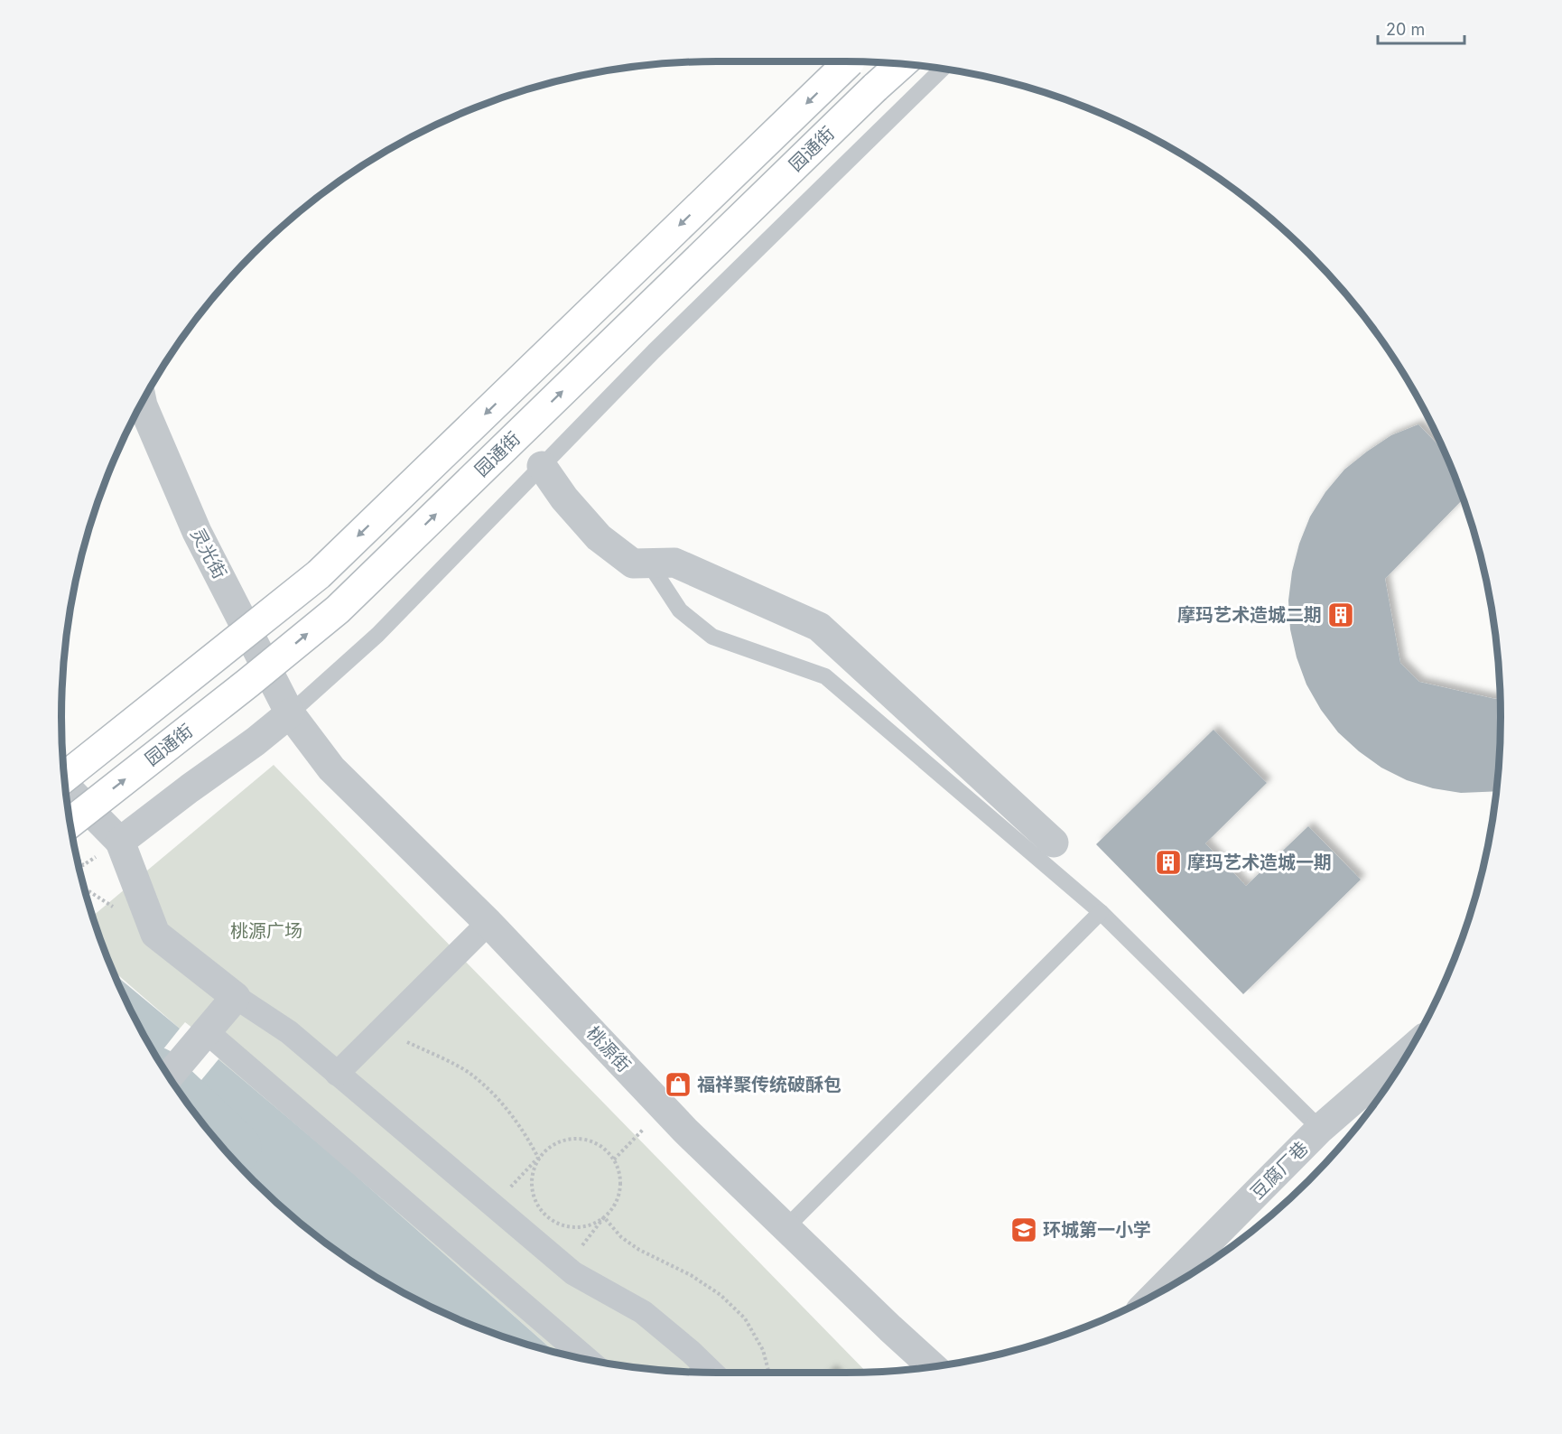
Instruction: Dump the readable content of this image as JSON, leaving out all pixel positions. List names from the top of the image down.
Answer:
{
  "streets": {
    "main road": ["园通街"],
    "street": ["灵光街", "桃源街", "豆腐厂巷"]
  },
  "crossings": [
    ["灵光街", "桃源街"]
  ],
  "parks": ["桃源广场"],
  "places": {
    "building": ["摩玛艺术造城二期", "摩玛艺术造城一期"],
    "shop": ["福祥聚传统破酥包"],
    "school or university": ["环城第一小学"]
  },
  "scale_bar": "20 m"
}
